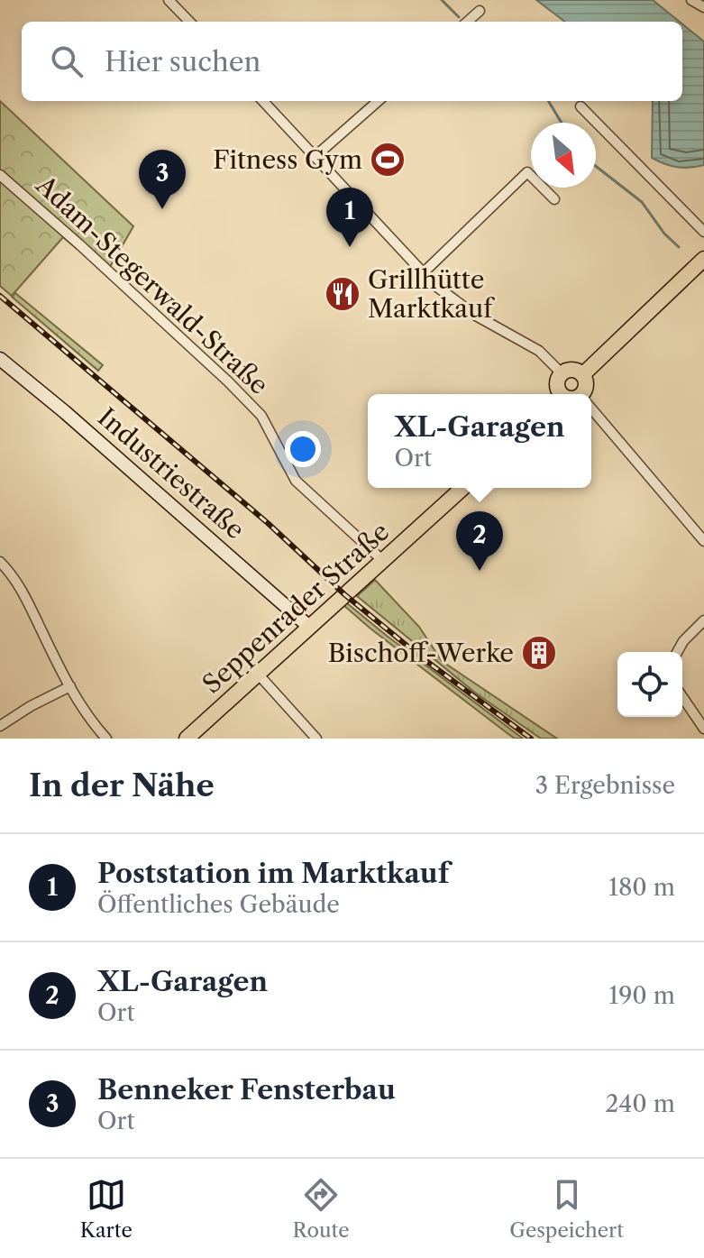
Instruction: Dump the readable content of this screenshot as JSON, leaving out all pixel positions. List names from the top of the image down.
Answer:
{
  "streets": {
    "main road": ["Seppenrader Straße"],
    "street": ["Adam-Stegerwald-Straße", "Industriestraße"]
  },
  "crossings": [
    ["Adam-Stegerwald-Straße", "Seppenrader Straße"],
    ["Industriestraße", "Seppenrader Straße"]
  ],
  "places": {
    "sports": ["Fitness Gym"],
    "restaurant": ["Grillhütte Marktkauf"],
    "building": ["Bischoff-Werke"]
  },
  "north": "bottom right",
  "page": {
    "search": "Hier suchen",
    "pins": ["3", "1", "2"],
    "popup": ["XL-Garagen", "Ort"],
    "heading": ["In der Nähe", "3 Ergebnisse"],
    "list": [
      {
        "mark": "1",
        "name": "Poststation im Marktkauf",
        "note": "Öffentliches Gebäude",
        "value": "180 m"
      },
      {
        "mark": "2",
        "name": "XL-Garagen",
        "note": "Ort",
        "value": "190 m"
      },
      {
        "mark": "3",
        "name": "Benneker Fensterbau",
        "note": "Ort",
        "value": "240 m"
      }
    ],
    "nav": ["Karte", "Route", "Gespeichert"]
  }
}
